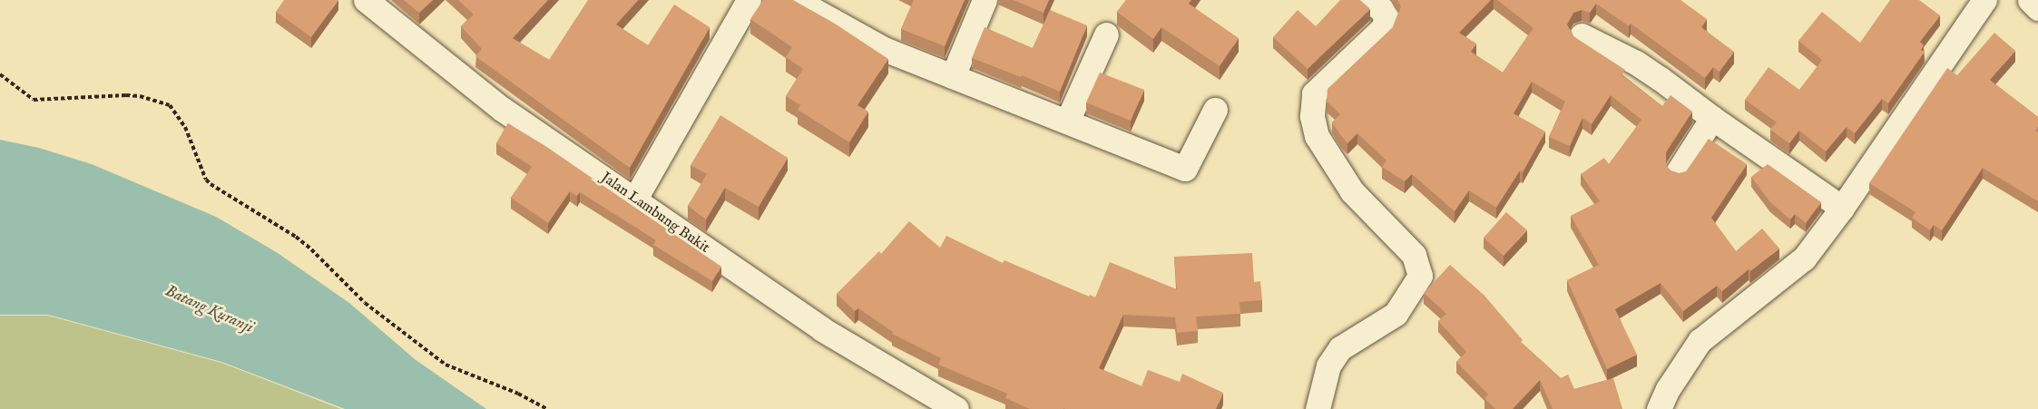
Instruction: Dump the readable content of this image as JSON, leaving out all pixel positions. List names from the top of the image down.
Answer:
{
  "streets": {
    "street": ["Jalan Lambung Bukit"]
  },
  "water": ["Batang Kuranji"]
}
